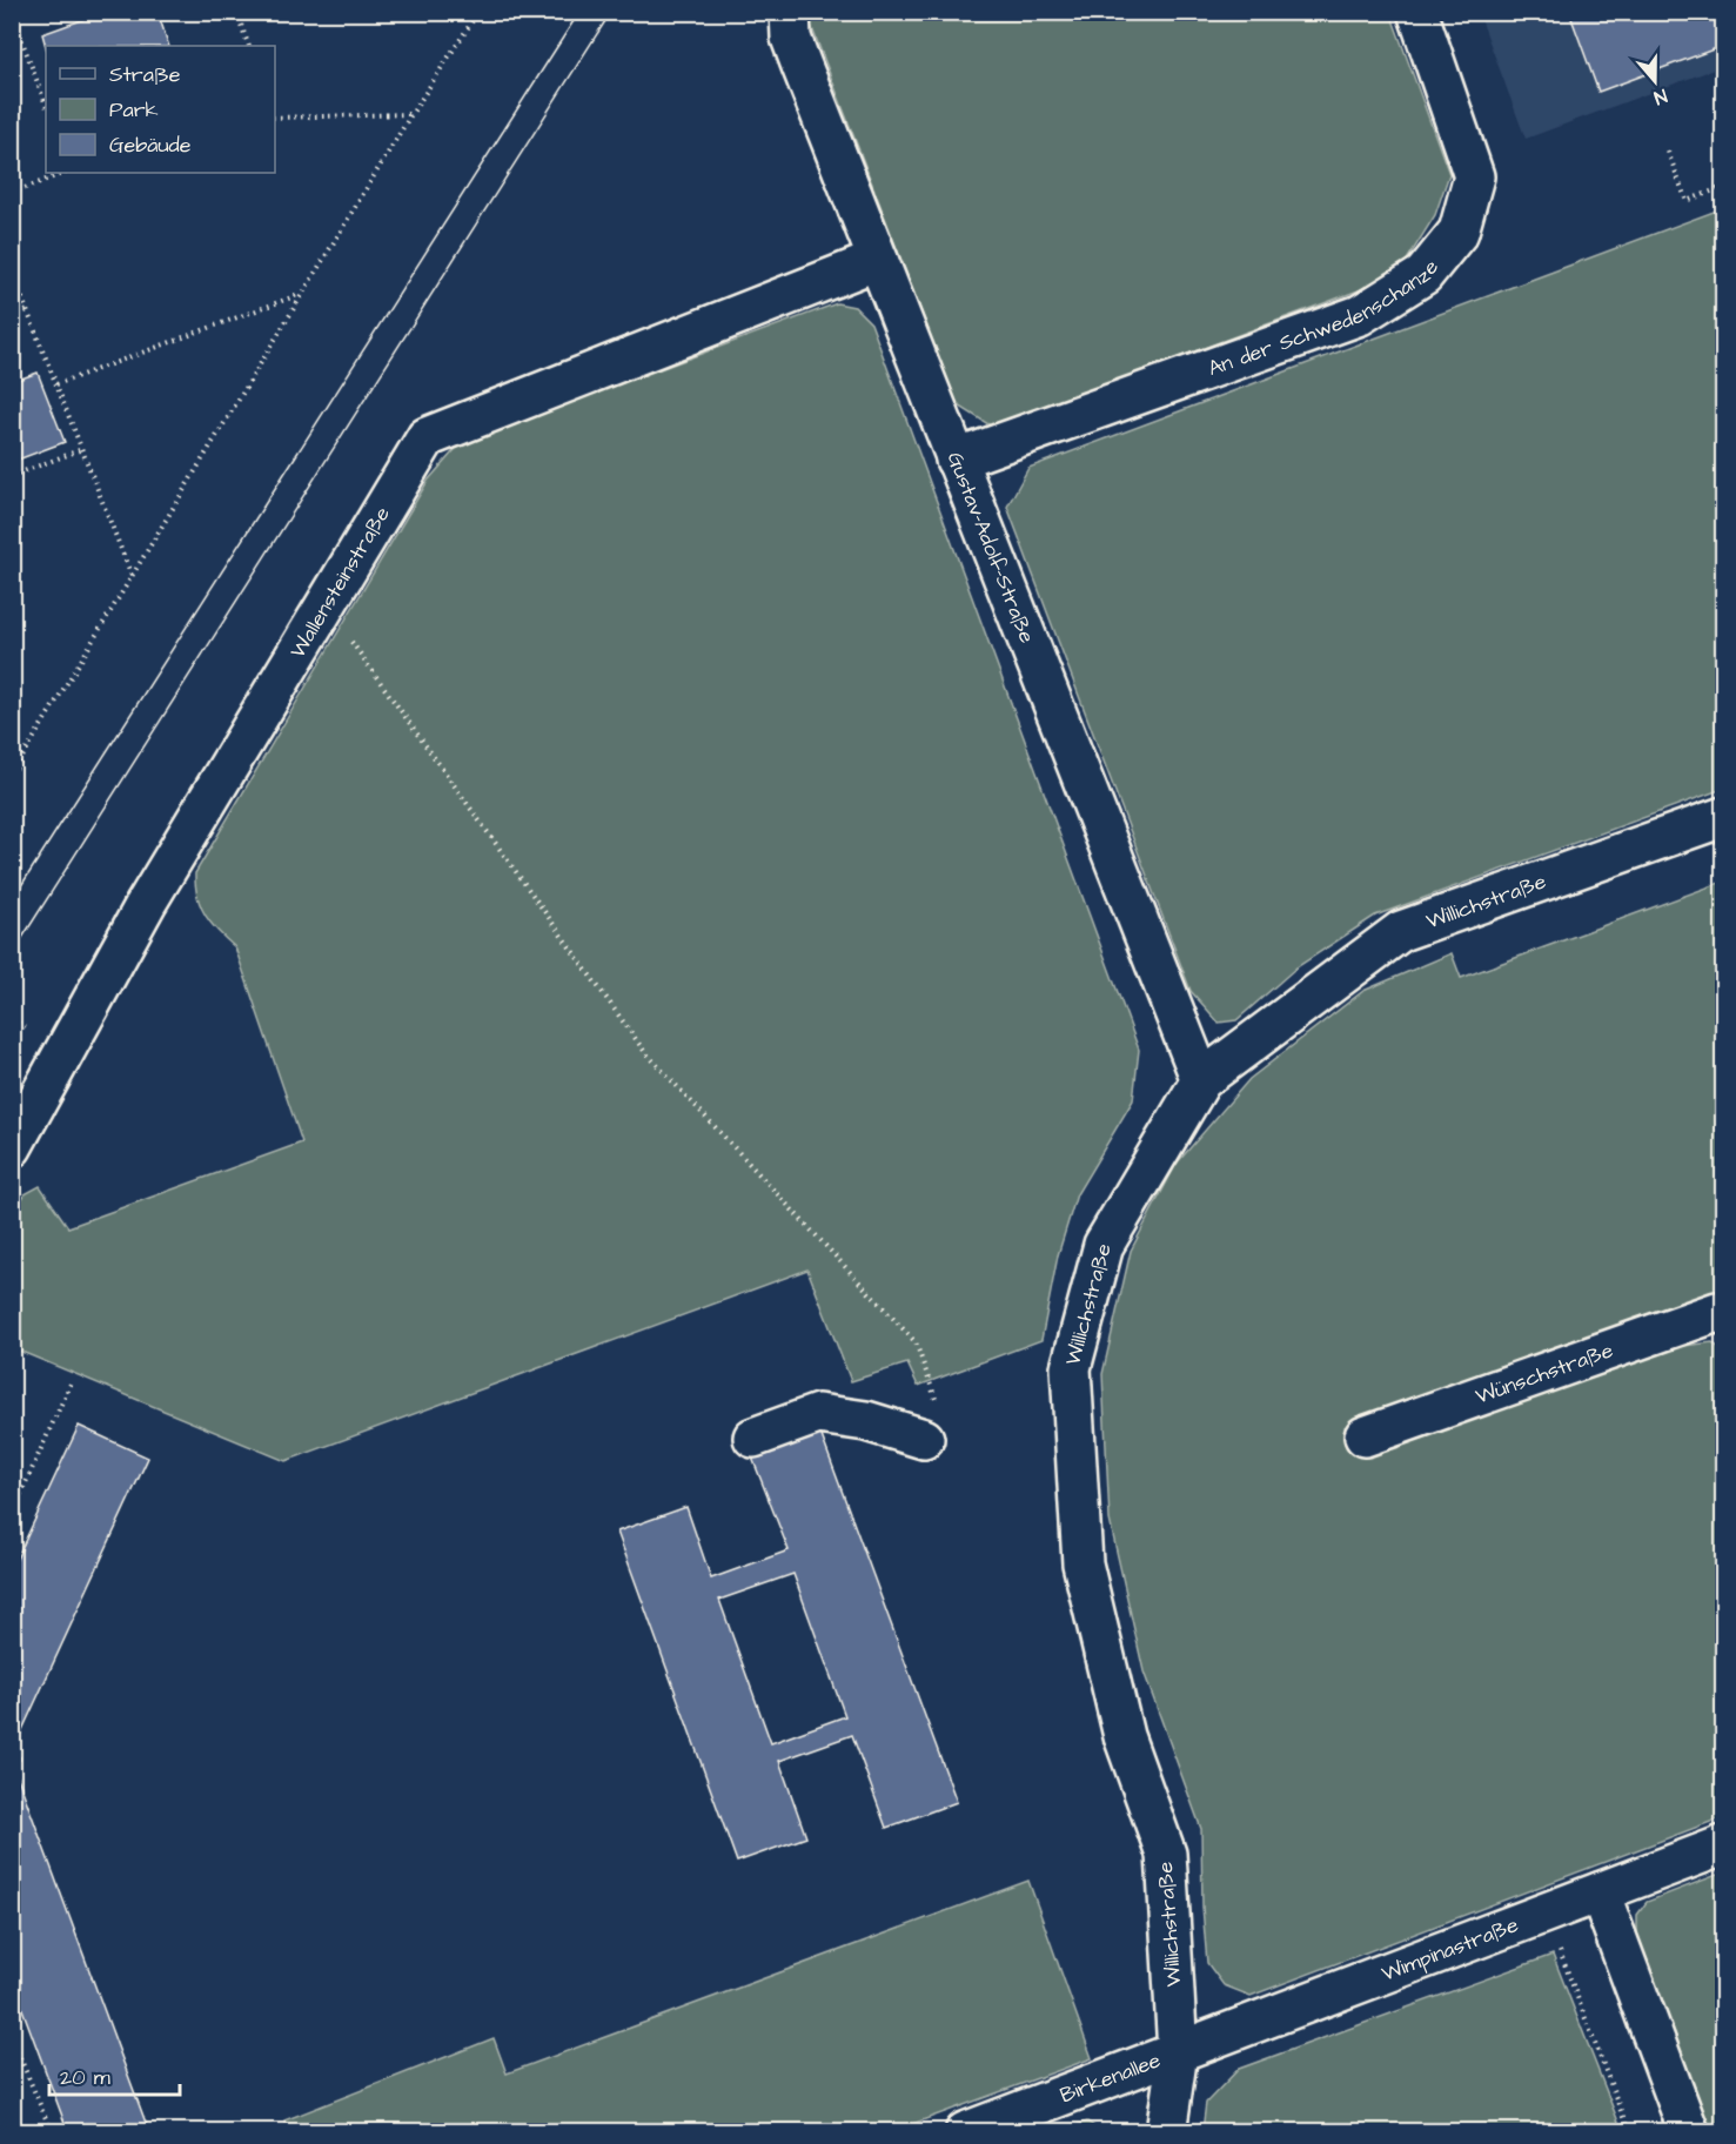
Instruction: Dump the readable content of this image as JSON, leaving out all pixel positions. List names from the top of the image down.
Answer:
{
  "streets": {
    "street": [
      "An der Schwedenschanze",
      "Gustav-Adolf-Straße",
      "Wallensteinstraße",
      "Willichstraße",
      "Wünschstraße",
      "Wimpinastraße",
      "Birkenallee"
    ]
  },
  "crossings": [
    ["An der Schwedenschanze", "Gustav-Adolf-Straße"],
    ["Gustav-Adolf-Straße", "Wallensteinstraße"],
    ["Gustav-Adolf-Straße", "Willichstraße"],
    ["Willichstraße", "Wimpinastraße"],
    ["Willichstraße", "Birkenallee"],
    ["Wimpinastraße", "Birkenallee"]
  ],
  "legend": ["Straße", "Park", "Gebäude"],
  "scale_bar": "20 m",
  "north": "bottom"
}
